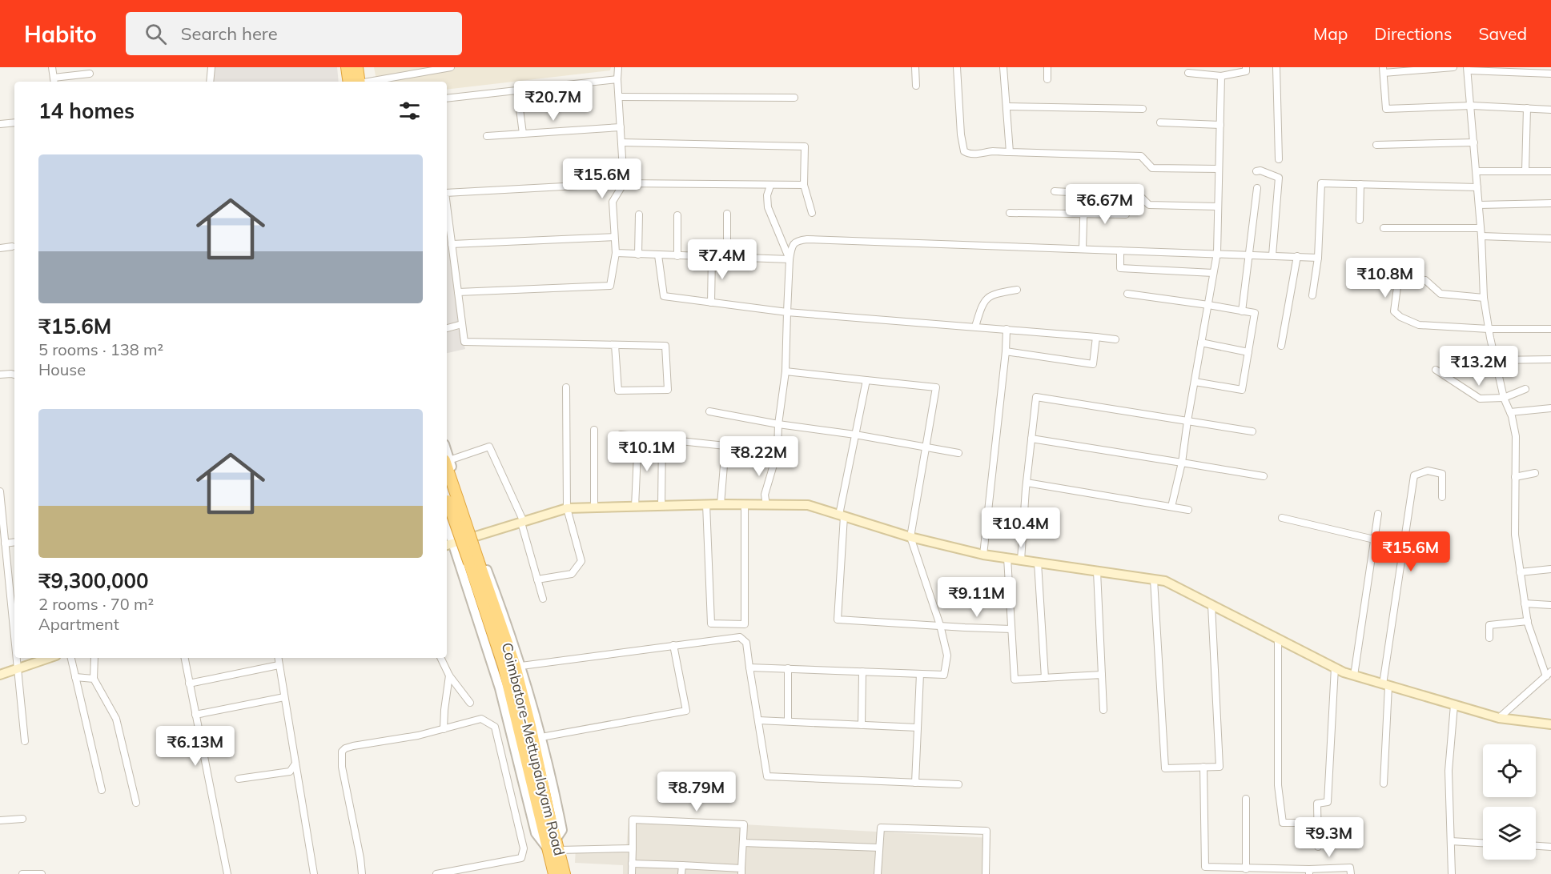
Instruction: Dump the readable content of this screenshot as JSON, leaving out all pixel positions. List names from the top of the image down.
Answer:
{
  "streets": {
    "highway": ["Coimbatore-Mettupalayam Road"]
  },
  "page": {
    "header": "Habito",
    "search": "Search here",
    "nav": ["Map", "Directions", "Saved"],
    "price": [
      "₹20.7M",
      "₹15.6M",
      "₹6.67M",
      "₹7.4M",
      "₹10.8M",
      "₹13.2M",
      "₹10.1M",
      "₹8.22M",
      "₹10.4M",
      "₹15.6M",
      "₹9.11M",
      "₹6.13M",
      "₹8.79M",
      "₹9.3M"
    ],
    "heading": "14 homes",
    "list": [
      {
        "name": "₹15.6M",
        "note": "5 rooms · 138 m² · House"
      },
      {
        "name": "₹9,300,000",
        "note": "2 rooms · 70 m² · Apartment"
      }
    ]
  }
}
